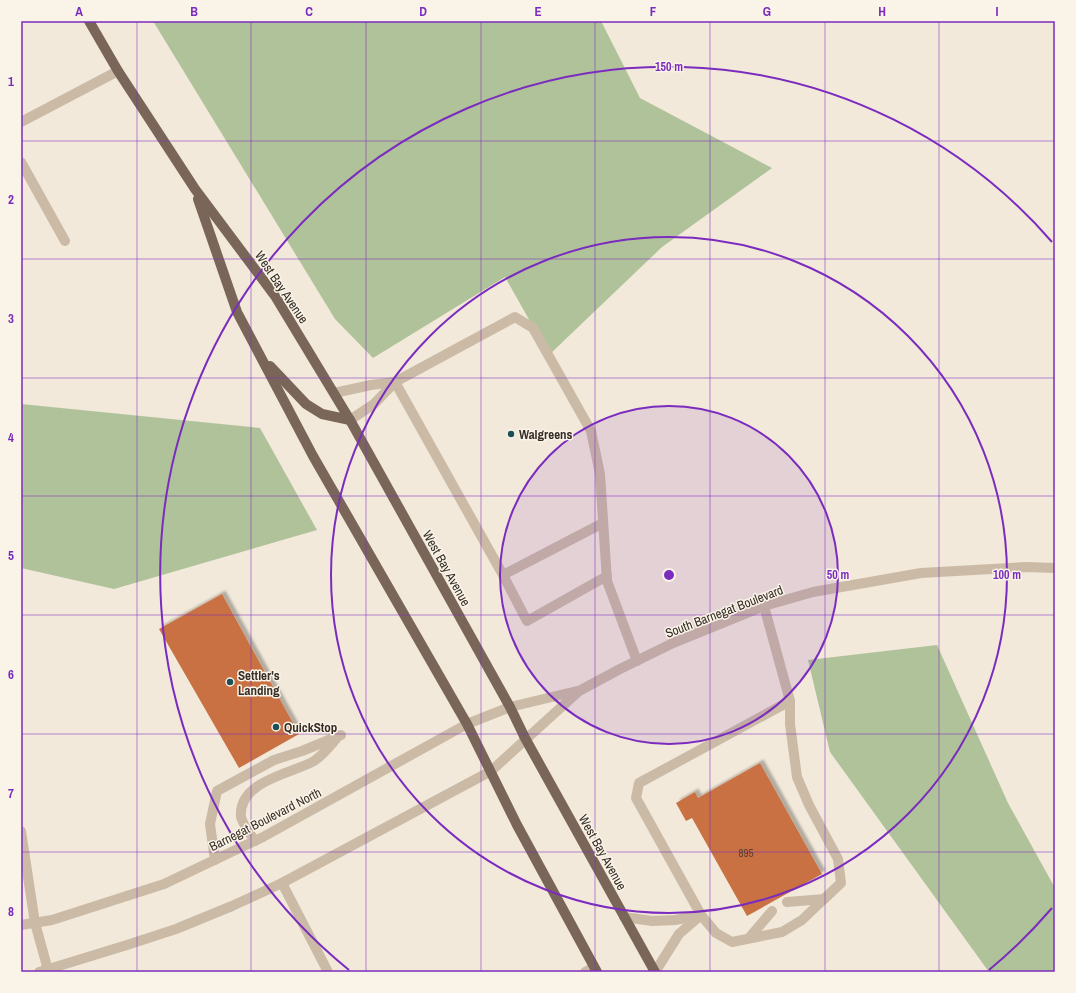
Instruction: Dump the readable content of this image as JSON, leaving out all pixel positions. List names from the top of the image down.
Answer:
{
  "streets": {
    "main road": ["West Bay Avenue"],
    "street": ["South Barnegat Boulevard", "Barnegat Boulevard North"]
  },
  "crossings": [
    ["West Bay Avenue", "South Barnegat Boulevard"],
    ["West Bay Avenue", "Barnegat Boulevard North"],
    ["South Barnegat Boulevard", "Barnegat Boulevard North"]
  ],
  "places": ["Walgreens", "Settler's Landing", "QuickStop"],
  "house_numbers": ["895"],
  "grid": {
    "columns": [
      "A",
      "B",
      "C",
      "D",
      "E",
      "F",
      "G",
      "H",
      "I"
    ],
    "rows": [
      "1",
      "2",
      "3",
      "4",
      "5",
      "6",
      "7",
      "8"
    ]
  },
  "rings": ["150 m", "50 m", "100 m"]
}
